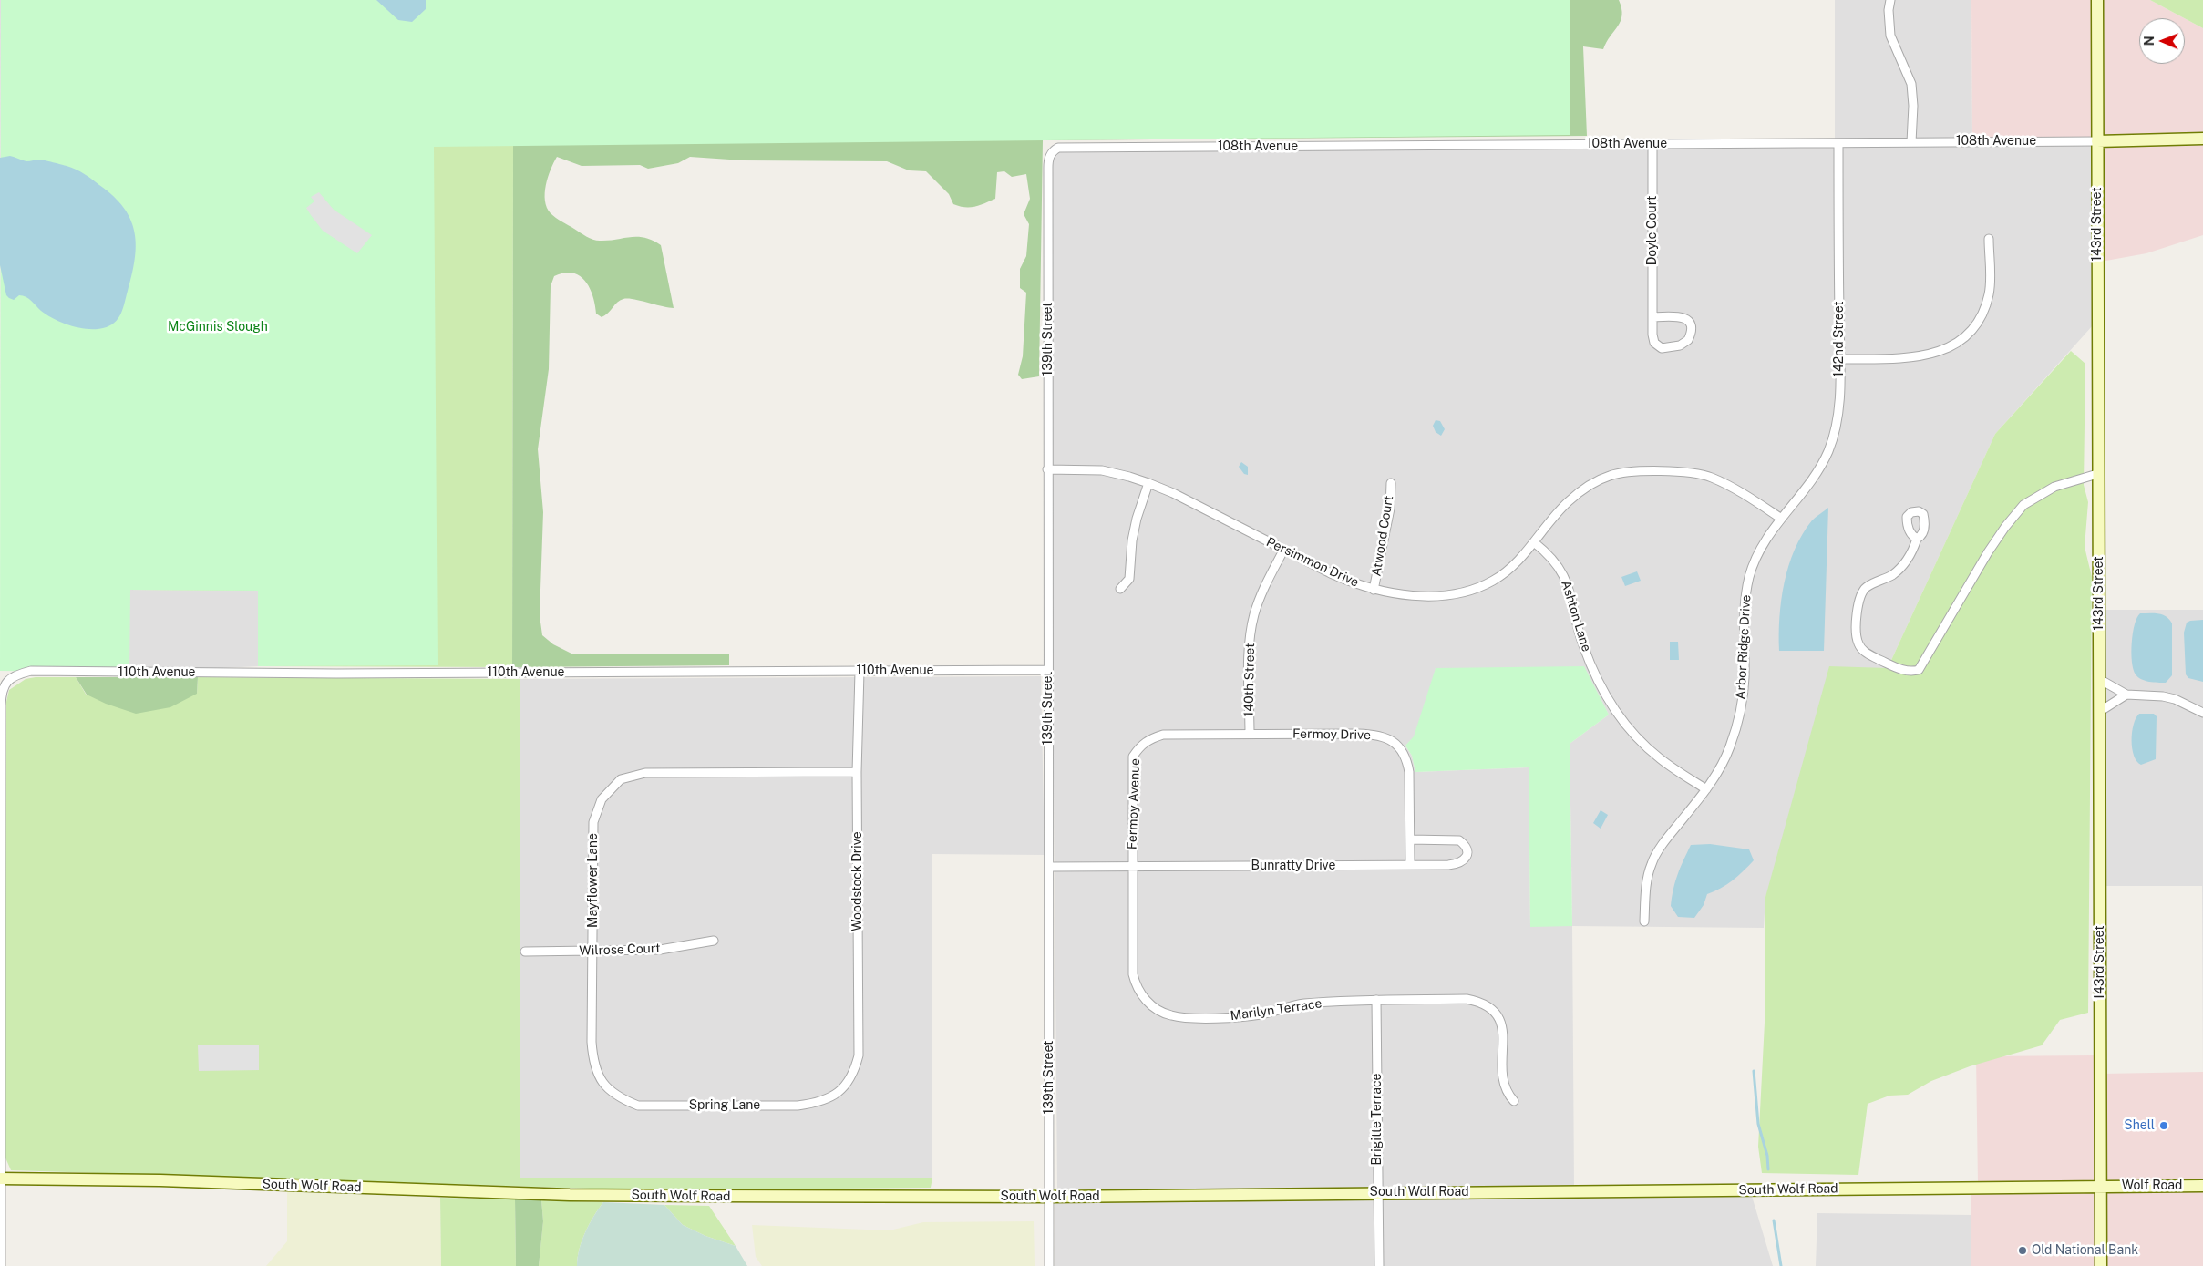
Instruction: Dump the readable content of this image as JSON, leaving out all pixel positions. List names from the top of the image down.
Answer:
{
  "streets": {
    "main road": [
      "108th Avenue",
      "143rd Street",
      "South Wolf Road",
      "Wolf Road"
    ],
    "street": [
      "Doyle Court",
      "139th Street",
      "142nd Street",
      "Atwood Court",
      "Persimmon Drive",
      "Ashton Lane",
      "Arbor Ridge Drive",
      "110th Avenue",
      "140th Street",
      "Fermoy Drive",
      "Fermoy Avenue",
      "Bunratty Drive",
      "Mayflower Lane",
      "Woodstock Drive",
      "Wilrose Court",
      "Marilyn Terrace",
      "Spring Lane",
      "Brigitte Terrace"
    ]
  },
  "crossings": [
    ["108th Avenue", "143rd Street"],
    ["108th Avenue", "Doyle Court"],
    ["108th Avenue", "139th Street"],
    ["108th Avenue", "142nd Street"],
    ["143rd Street", "South Wolf Road"],
    ["143rd Street", "Wolf Road"],
    ["139th Street", "Persimmon Drive"],
    ["139th Street", "110th Avenue"],
    ["139th Street", "Bunratty Drive"],
    ["139th Street", "South Wolf Road"],
    ["142nd Street", "Persimmon Drive"],
    ["142nd Street", "Arbor Ridge Drive"],
    ["Atwood Court", "Persimmon Drive"],
    ["Persimmon Drive", "Ashton Lane"],
    ["Persimmon Drive", "Arbor Ridge Drive"],
    ["Persimmon Drive", "140th Street"],
    ["Ashton Lane", "Arbor Ridge Drive"],
    ["110th Avenue", "Woodstock Drive"],
    ["110th Avenue", "South Wolf Road"],
    ["140th Street", "Fermoy Drive"],
    ["140th Street", "Fermoy Avenue"],
    ["Fermoy Drive", "Fermoy Avenue"],
    ["Fermoy Drive", "Bunratty Drive"],
    ["Fermoy Avenue", "Bunratty Drive"],
    ["Fermoy Avenue", "Marilyn Terrace"],
    ["Bunratty Drive", "Marilyn Terrace"],
    ["Mayflower Lane", "Woodstock Drive"],
    ["Mayflower Lane", "Wilrose Court"],
    ["Mayflower Lane", "Spring Lane"],
    ["Woodstock Drive", "Spring Lane"],
    ["Marilyn Terrace", "Brigitte Terrace"],
    ["Brigitte Terrace", "South Wolf Road"],
    ["South Wolf Road", "Wolf Road"]
  ],
  "parks": ["McGinnis Slough"],
  "places": ["Shell", "Old National Bank"],
  "north": "left"
}
